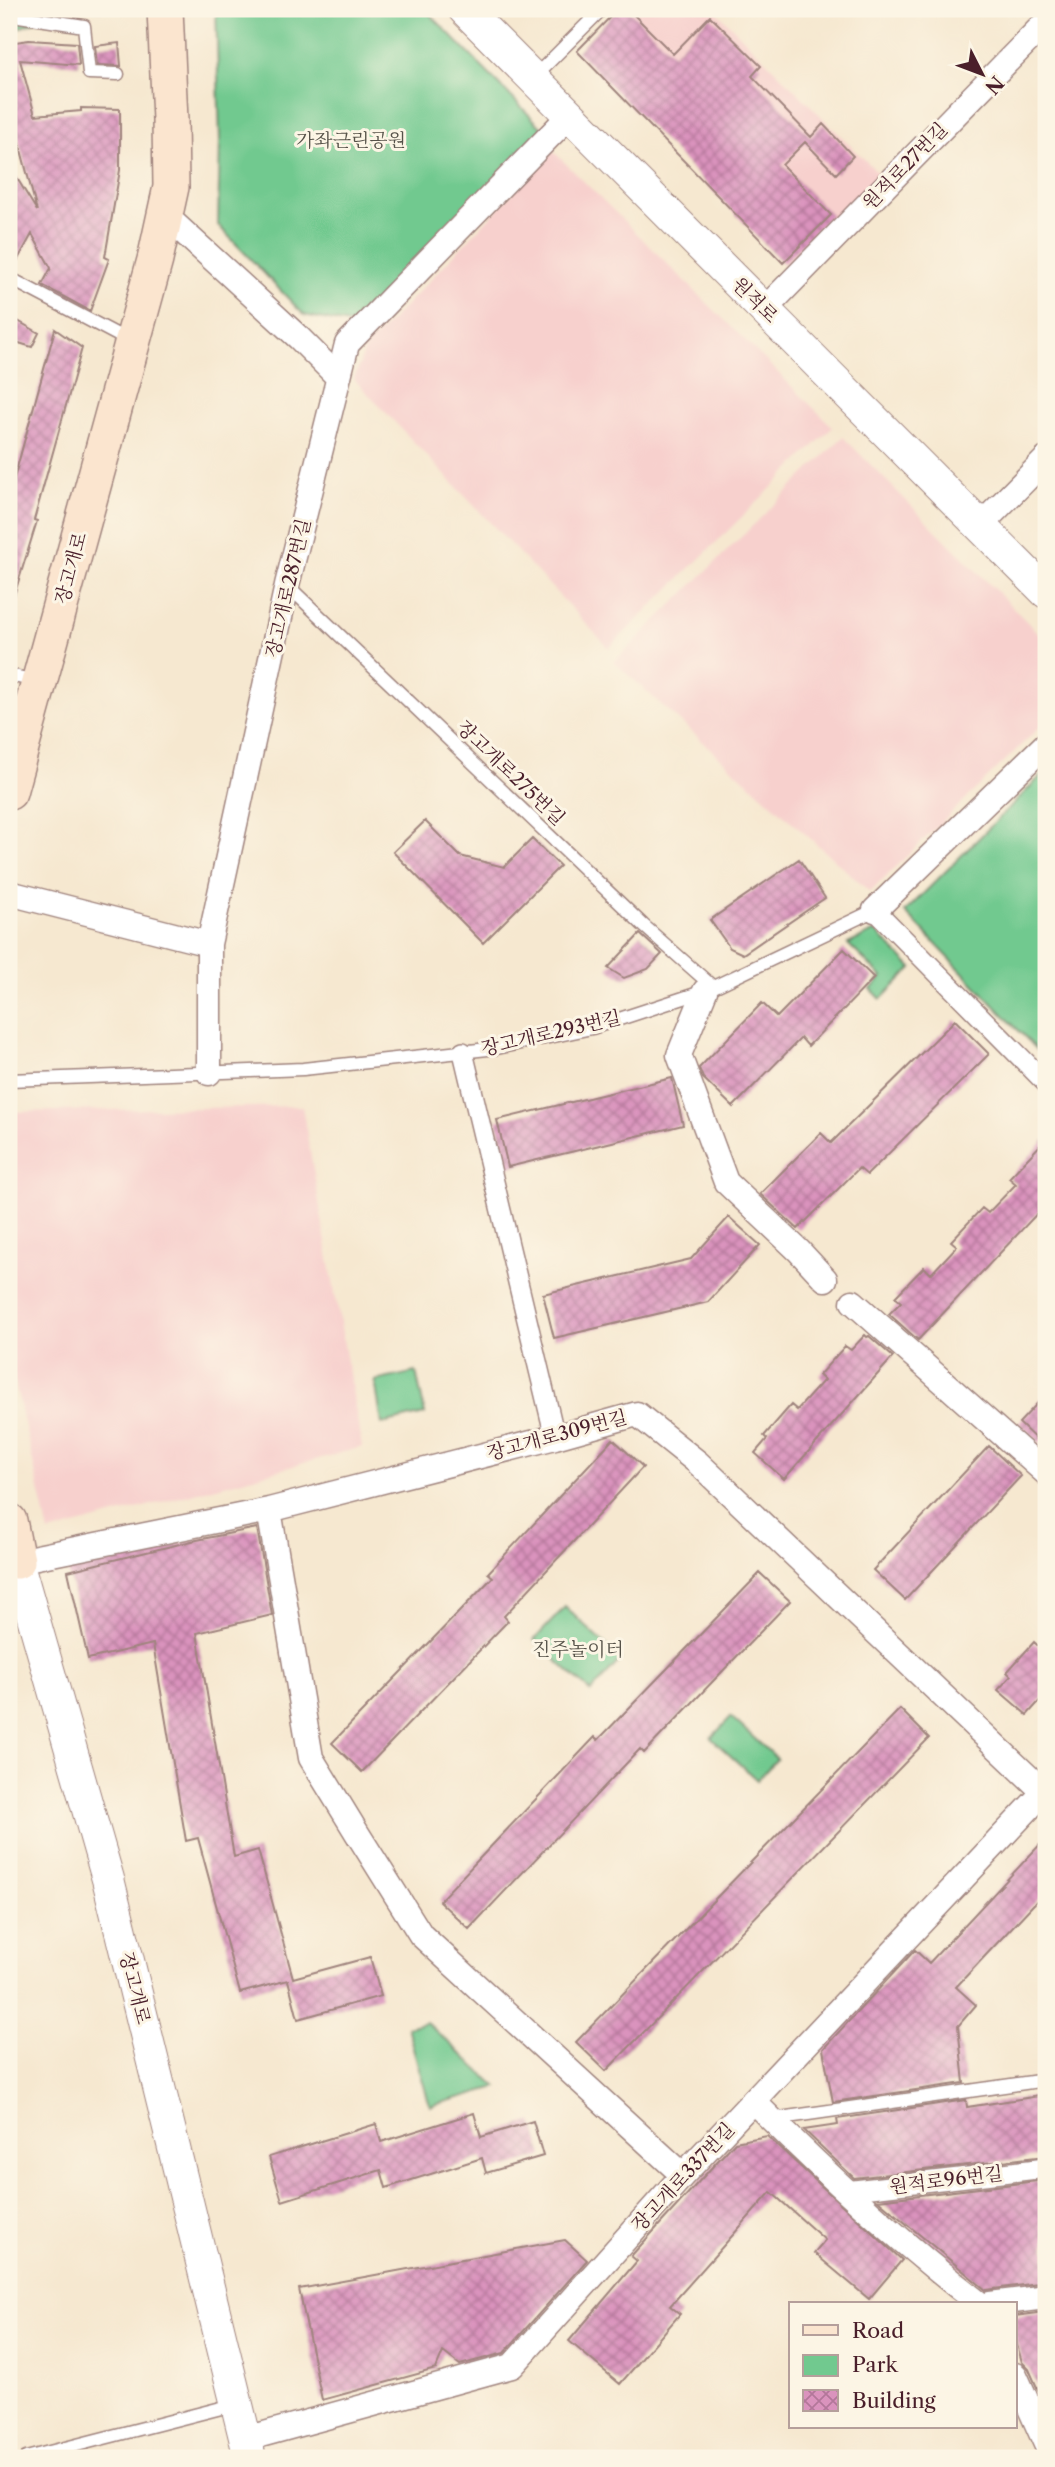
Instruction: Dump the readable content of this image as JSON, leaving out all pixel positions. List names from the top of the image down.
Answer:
{
  "streets": {
    "main road": ["장고개로"],
    "street": [
      "원적로27번길",
      "원적로",
      "장고개로287번길",
      "장고개로293번길",
      "장고개로309번길",
      "장고개로337번길",
      "원적로96번길"
    ],
    "lane": ["장고개로275번길"]
  },
  "crossings": [
    ["원적로27번길", "원적로"],
    ["원적로", "장고개로287번길"],
    ["장고개로", "장고개로309번길"],
    ["장고개로", "장고개로337번길"],
    ["장고개로287번길", "장고개로275번길"],
    ["장고개로287번길", "장고개로293번길"],
    ["장고개로275번길", "장고개로293번길"],
    ["장고개로309번길", "장고개로337번길"]
  ],
  "parks": ["가좌근린공원", "진주놀이터"],
  "legend": ["Road", "Park", "Building"],
  "north": "bottom right"
}
